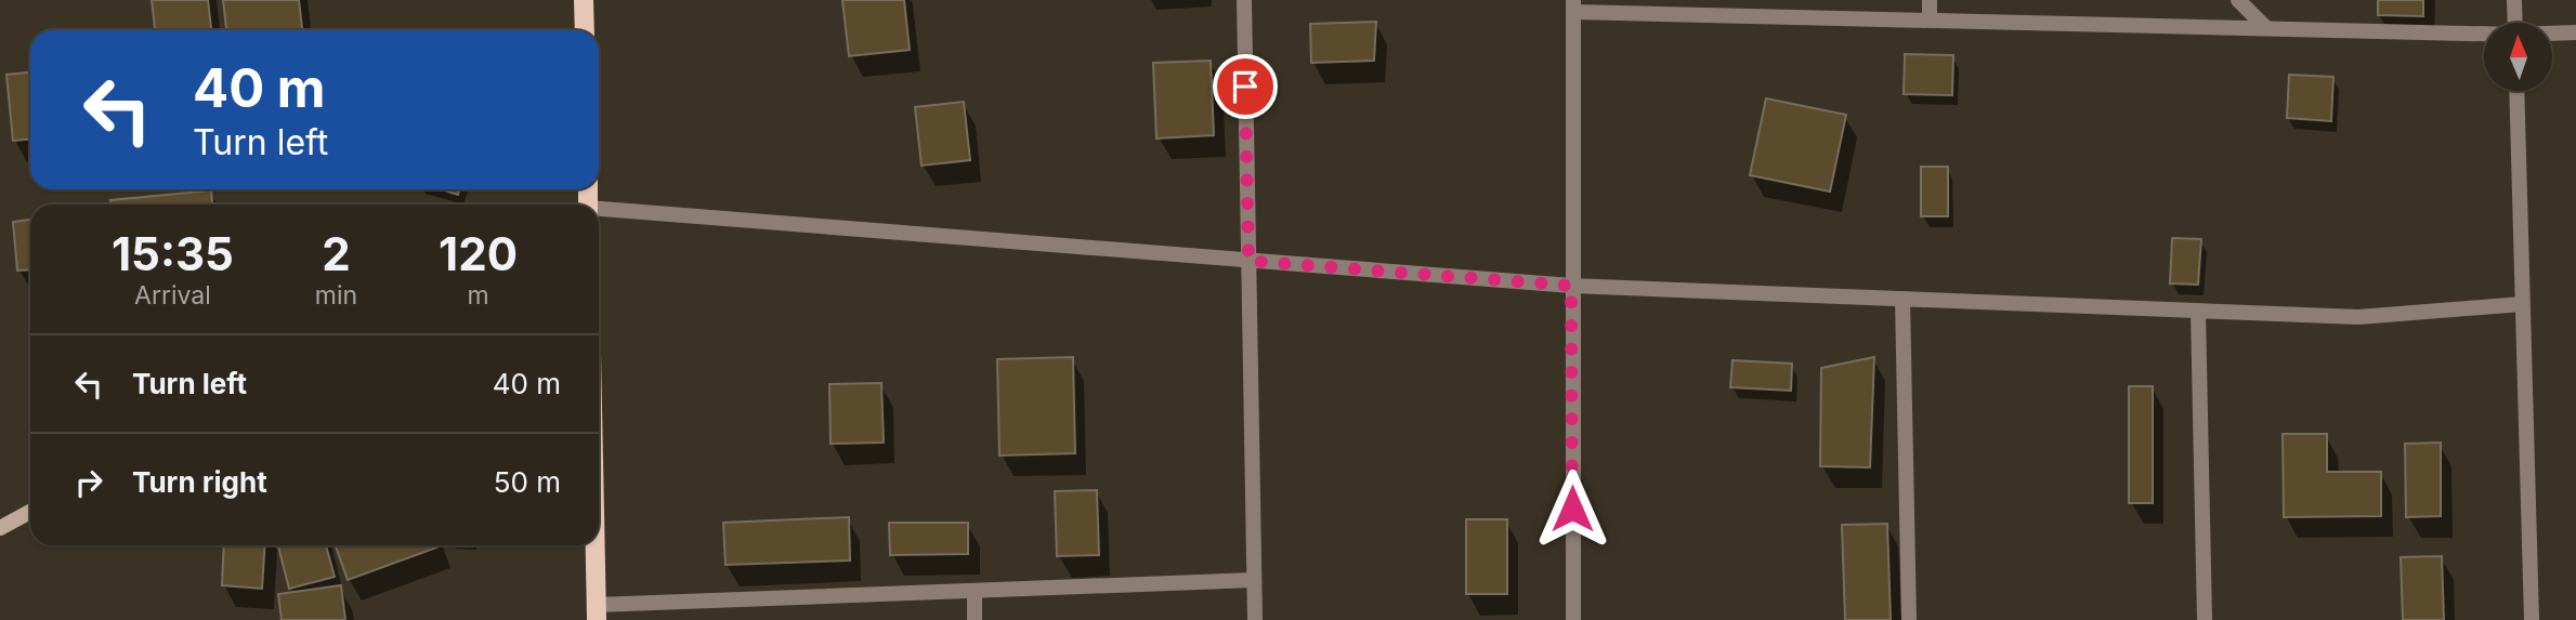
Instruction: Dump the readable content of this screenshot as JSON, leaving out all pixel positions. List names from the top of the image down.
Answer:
{
  "north": "top",
  "page": {
    "turn": ["40 m", "Turn left"],
    "eta": [
      "15:35",
      "Arrival",
      "2",
      "min",
      "120",
      "m"
    ],
    "list": [
      {
        "name": "Turn left",
        "value": "40 m"
      },
      {
        "name": "Turn right",
        "value": "50 m"
      }
    ]
  }
}
